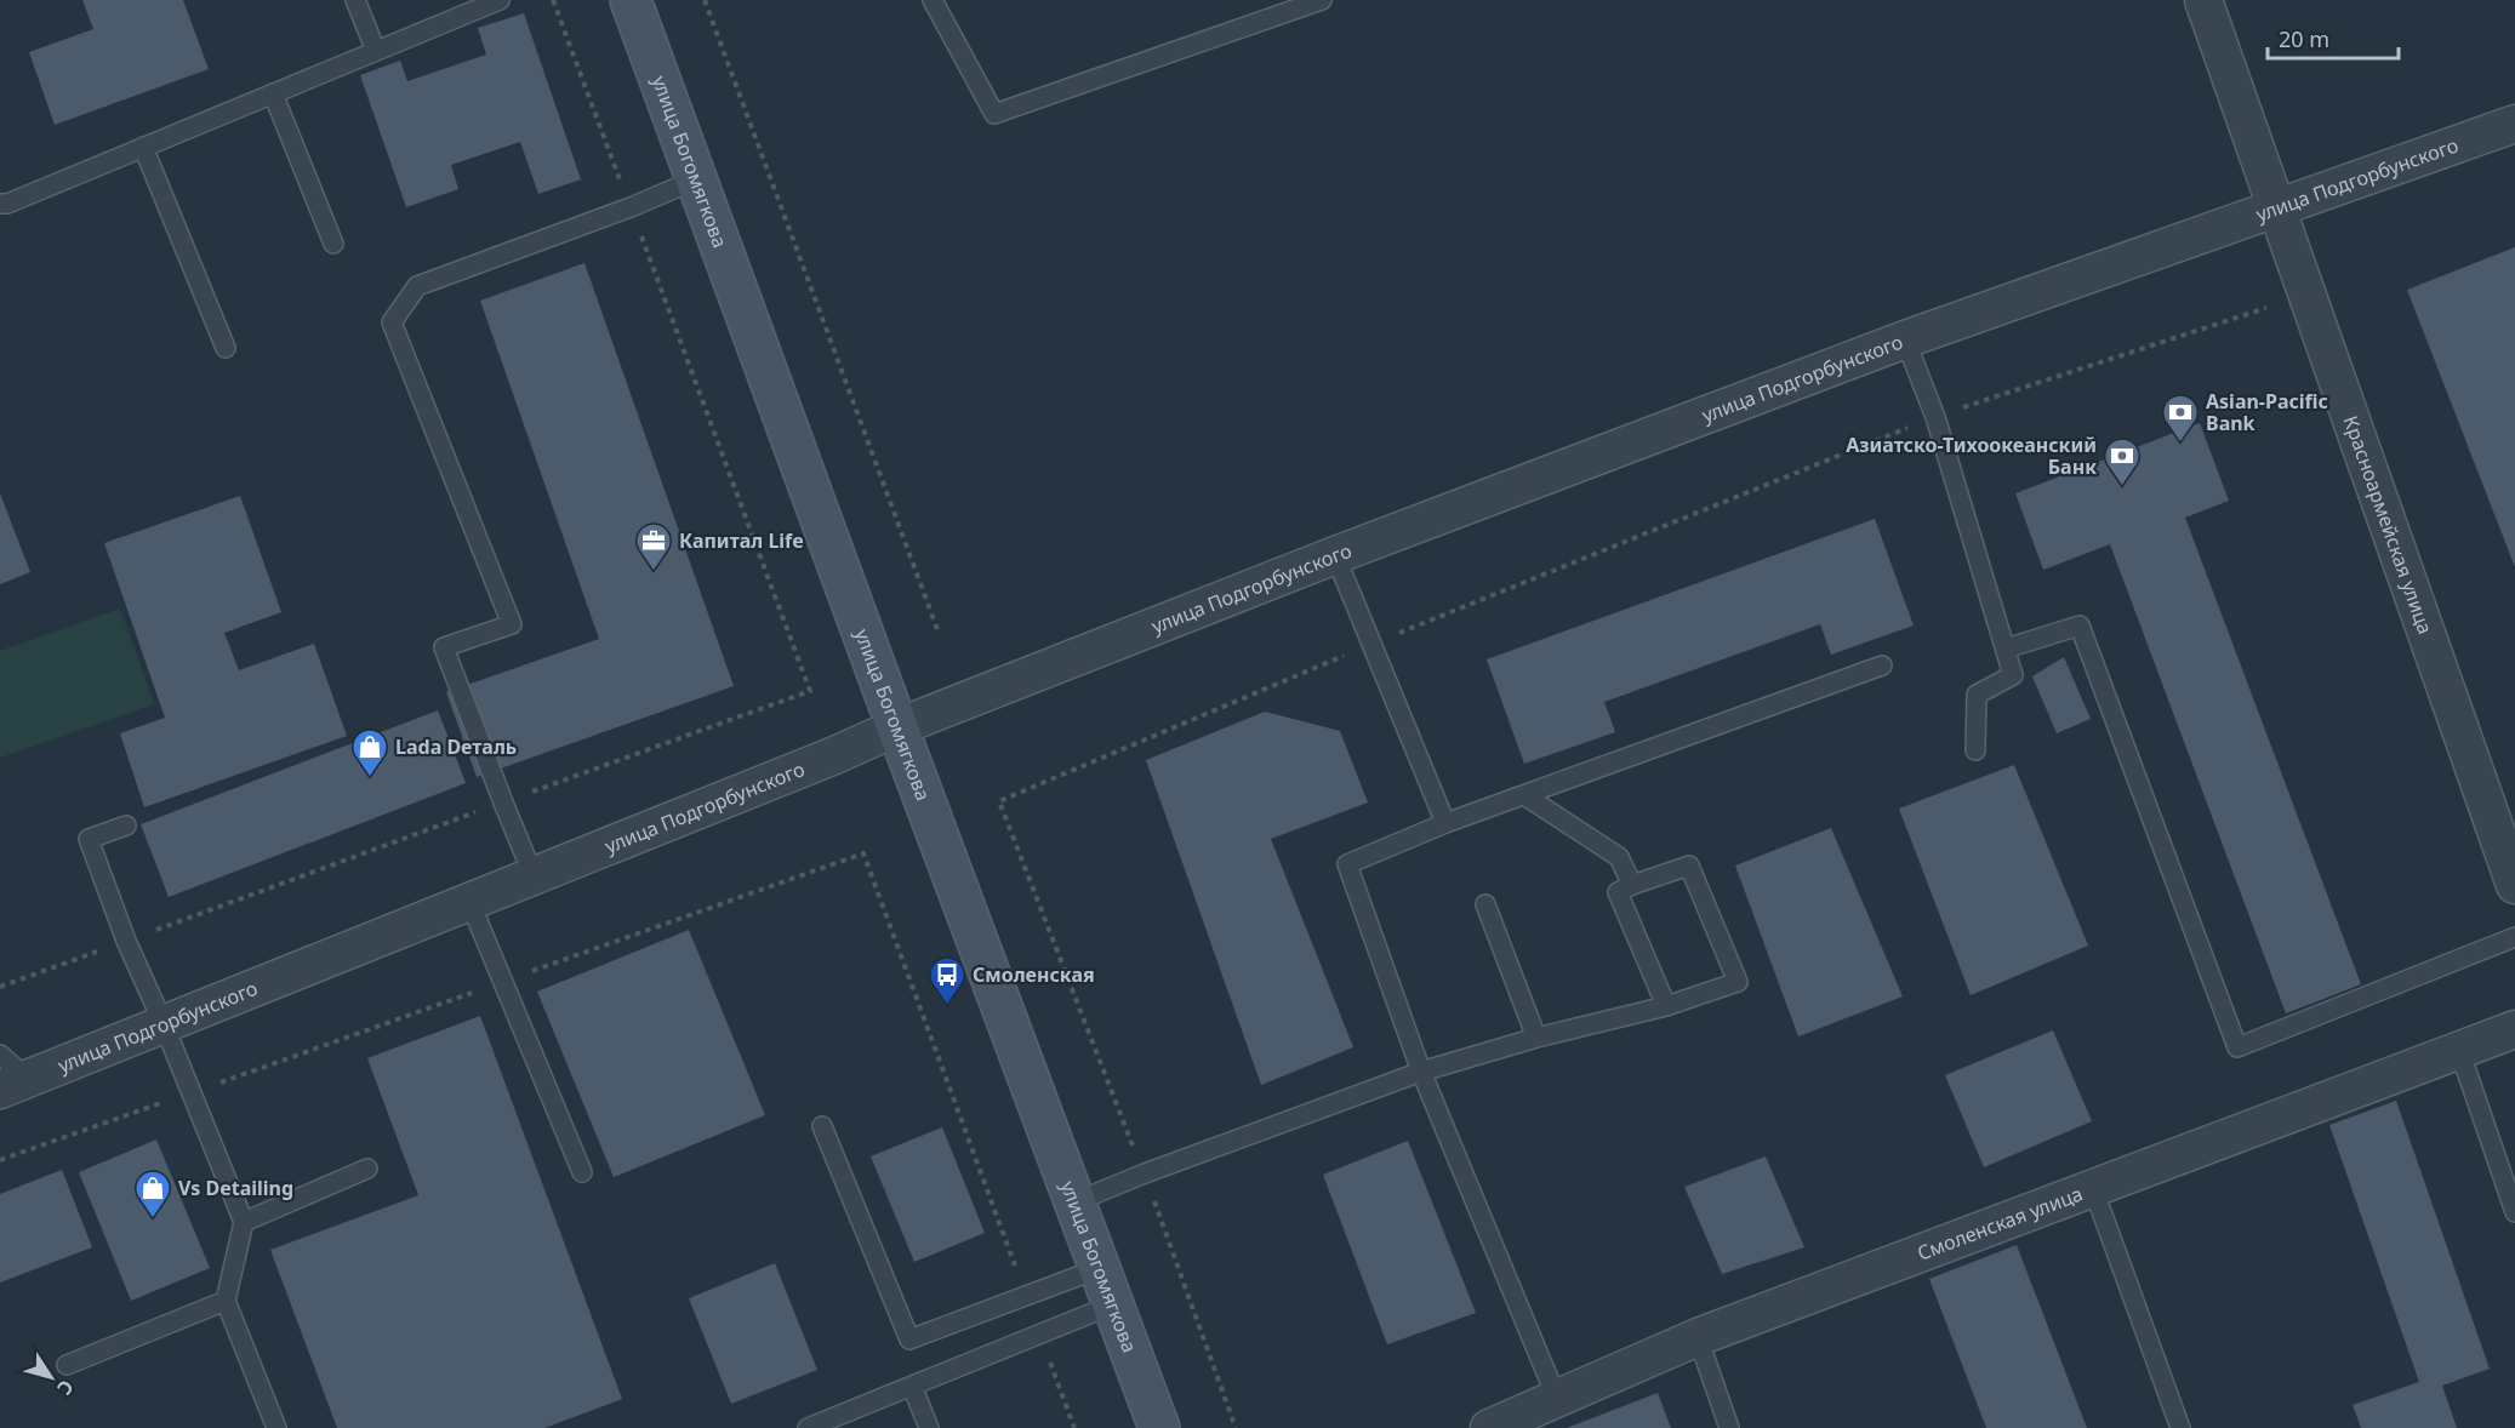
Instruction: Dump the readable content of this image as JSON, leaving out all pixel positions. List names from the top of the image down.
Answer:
{
  "streets": {
    "main road": ["улица Богомягкова"],
    "street": ["улица Подгорбунского", "Красноармейская улица", "Смоленская улица"]
  },
  "crossings": [
    ["улица Богомягкова", "улица Подгорбунского"],
    ["улица Подгорбунского", "Красноармейская улица"]
  ],
  "places": {
    "bank": ["Asian-Pacific Bank", "Азиатско-Тихоокеанский Банк"],
    "office": ["Капитал Life"],
    "shop": ["Lada Dеталь", "Vs Detailing"],
    "bus stop": ["Смоленская"]
  },
  "scale_bar": "20 m",
  "north": "bottom right"
}
